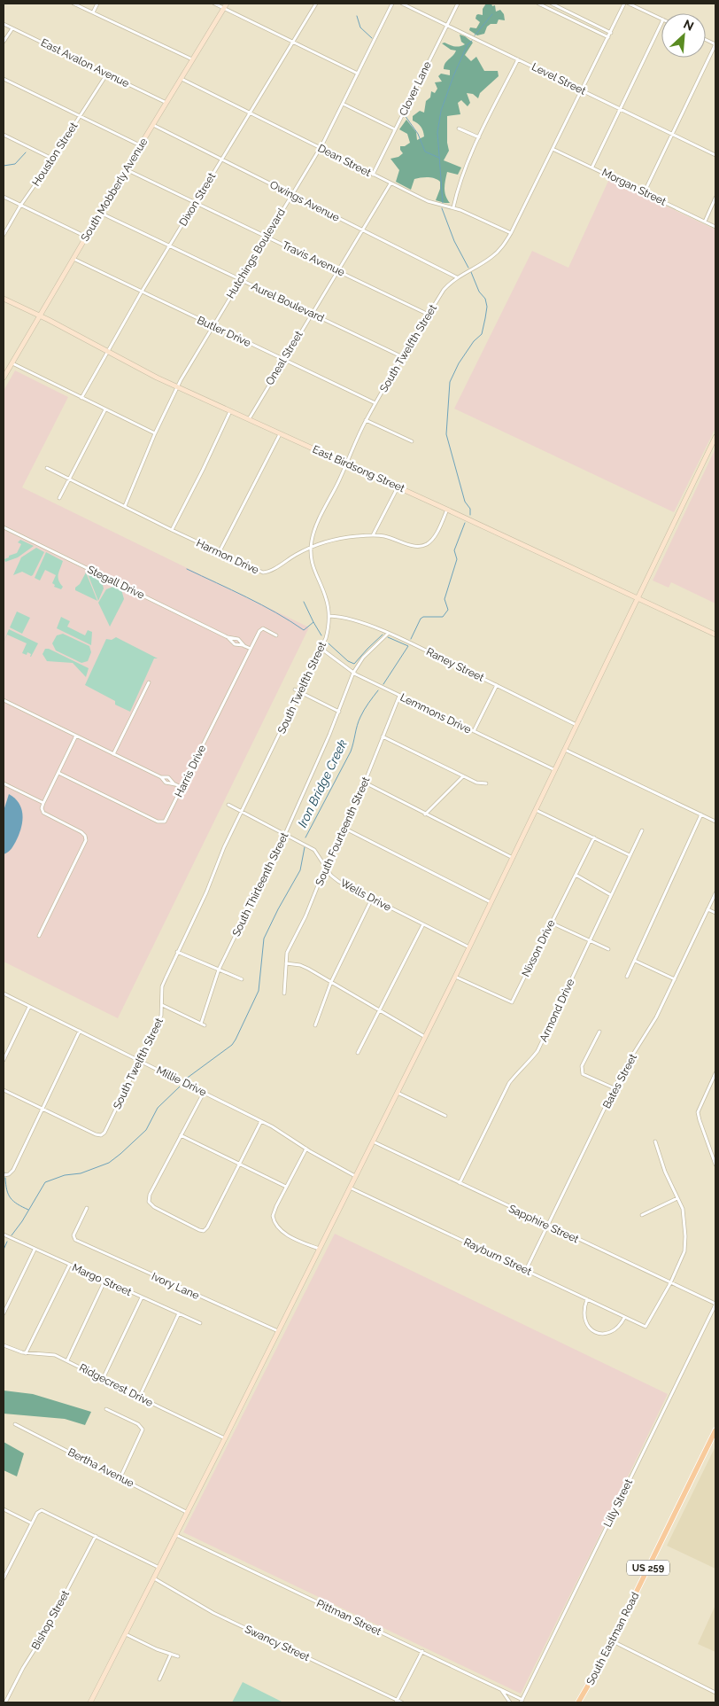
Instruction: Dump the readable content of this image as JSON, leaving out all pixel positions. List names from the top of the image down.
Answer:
{
  "streets": {
    "main road": ["US 259", "South Eastman Road"],
    "street": [
      "East Avalon Avenue",
      "Level Street",
      "Clover Lane",
      "Houston Street",
      "Dean Street",
      "Morgan Street",
      "South Mobberly Avenue",
      "Dixon Street",
      "Owings Avenue",
      "Hutchings Boulevard",
      "Travis Avenue",
      "Aurel Boulevard",
      "Butler Drive",
      "South Twelfth Street",
      "Oneal Street",
      "East Birdsong Street",
      "Harmon Drive",
      "Stegall Drive",
      "Raney Street",
      "Lemmons Drive",
      "Harris Drive",
      "South Fourteenth Street",
      "South Thirteenth Street",
      "Wells Drive",
      "Nixson Drive",
      "Armond Drive",
      "Millie Drive",
      "Bates Street",
      "Sapphire Street",
      "Rayburn Street",
      "Margo Street",
      "Ivory Lane",
      "Ridgecrest Drive",
      "Bertha Avenue",
      "Lilly Street",
      "Pittman Street",
      "Bishop Street",
      "Swancy Street"
    ]
  },
  "crossings": [
    ["East Avalon Avenue", "Houston Street"],
    ["East Avalon Avenue", "South Mobberly Avenue"],
    ["Level Street", "Clover Lane"],
    ["Level Street", "South Twelfth Street"],
    ["Clover Lane", "Dean Street"],
    ["Dean Street", "South Mobberly Avenue"],
    ["Dean Street", "Dixon Street"],
    ["Dean Street", "Hutchings Boulevard"],
    ["Dean Street", "South Twelfth Street"],
    ["Dean Street", "Oneal Street"],
    ["Morgan Street", "South Twelfth Street"],
    ["South Mobberly Avenue", "Owings Avenue"],
    ["South Mobberly Avenue", "Travis Avenue"],
    ["South Mobberly Avenue", "Aurel Boulevard"],
    ["South Mobberly Avenue", "Butler Drive"],
    ["South Mobberly Avenue", "East Birdsong Street"],
    ["Dixon Street", "Owings Avenue"],
    ["Dixon Street", "Travis Avenue"],
    ["Dixon Street", "Aurel Boulevard"],
    ["Dixon Street", "Butler Drive"],
    ["Dixon Street", "East Birdsong Street"],
    ["Owings Avenue", "Hutchings Boulevard"],
    ["Owings Avenue", "South Twelfth Street"],
    ["Owings Avenue", "Oneal Street"],
    ["Hutchings Boulevard", "Travis Avenue"],
    ["Hutchings Boulevard", "Aurel Boulevard"],
    ["Hutchings Boulevard", "Butler Drive"],
    ["Hutchings Boulevard", "East Birdsong Street"],
    ["Hutchings Boulevard", "Harmon Drive"],
    ["Travis Avenue", "South Twelfth Street"],
    ["Travis Avenue", "Oneal Street"],
    ["Aurel Boulevard", "South Twelfth Street"],
    ["Aurel Boulevard", "Oneal Street"],
    ["Butler Drive", "South Twelfth Street"],
    ["Butler Drive", "Oneal Street"],
    ["South Twelfth Street", "East Birdsong Street"],
    ["South Twelfth Street", "Harmon Drive"],
    ["South Twelfth Street", "Raney Street"],
    ["South Twelfth Street", "Lemmons Drive"],
    ["South Twelfth Street", "Wells Drive"],
    ["South Twelfth Street", "Millie Drive"],
    ["Oneal Street", "East Birdsong Street"],
    ["East Birdsong Street", "Harmon Drive"],
    ["Stegall Drive", "Harris Drive"],
    ["Raney Street", "South Thirteenth Street"],
    ["Lemmons Drive", "South Fourteenth Street"],
    ["Lemmons Drive", "South Thirteenth Street"],
    ["South Fourteenth Street", "Wells Drive"],
    ["South Thirteenth Street", "Wells Drive"],
    ["Armond Drive", "Sapphire Street"],
    ["Bates Street", "Sapphire Street"],
    ["Bates Street", "Rayburn Street"],
    ["Sapphire Street", "Rayburn Street"],
    ["Sapphire Street", "Lilly Street"],
    ["Lilly Street", "Pittman Street"]
  ],
  "water": ["Iron Bridge Creek"],
  "north": "top right"
}
